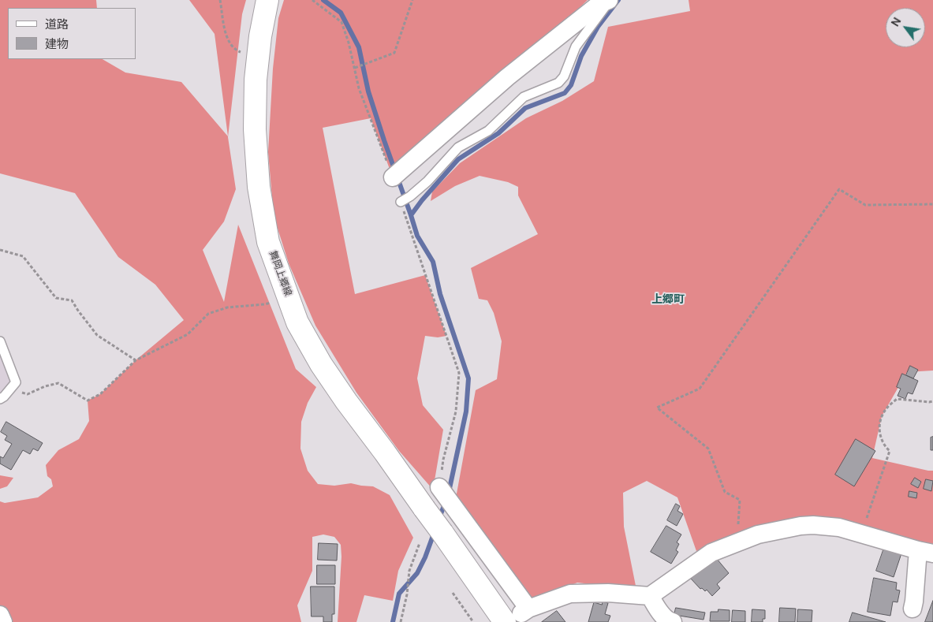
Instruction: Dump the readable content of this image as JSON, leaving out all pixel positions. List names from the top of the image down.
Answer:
{
  "streets": {
    "street": ["舞岡上郷線"]
  },
  "districts": ["上郷町"],
  "legend": ["道路", "建物"],
  "north": "top left"
}
